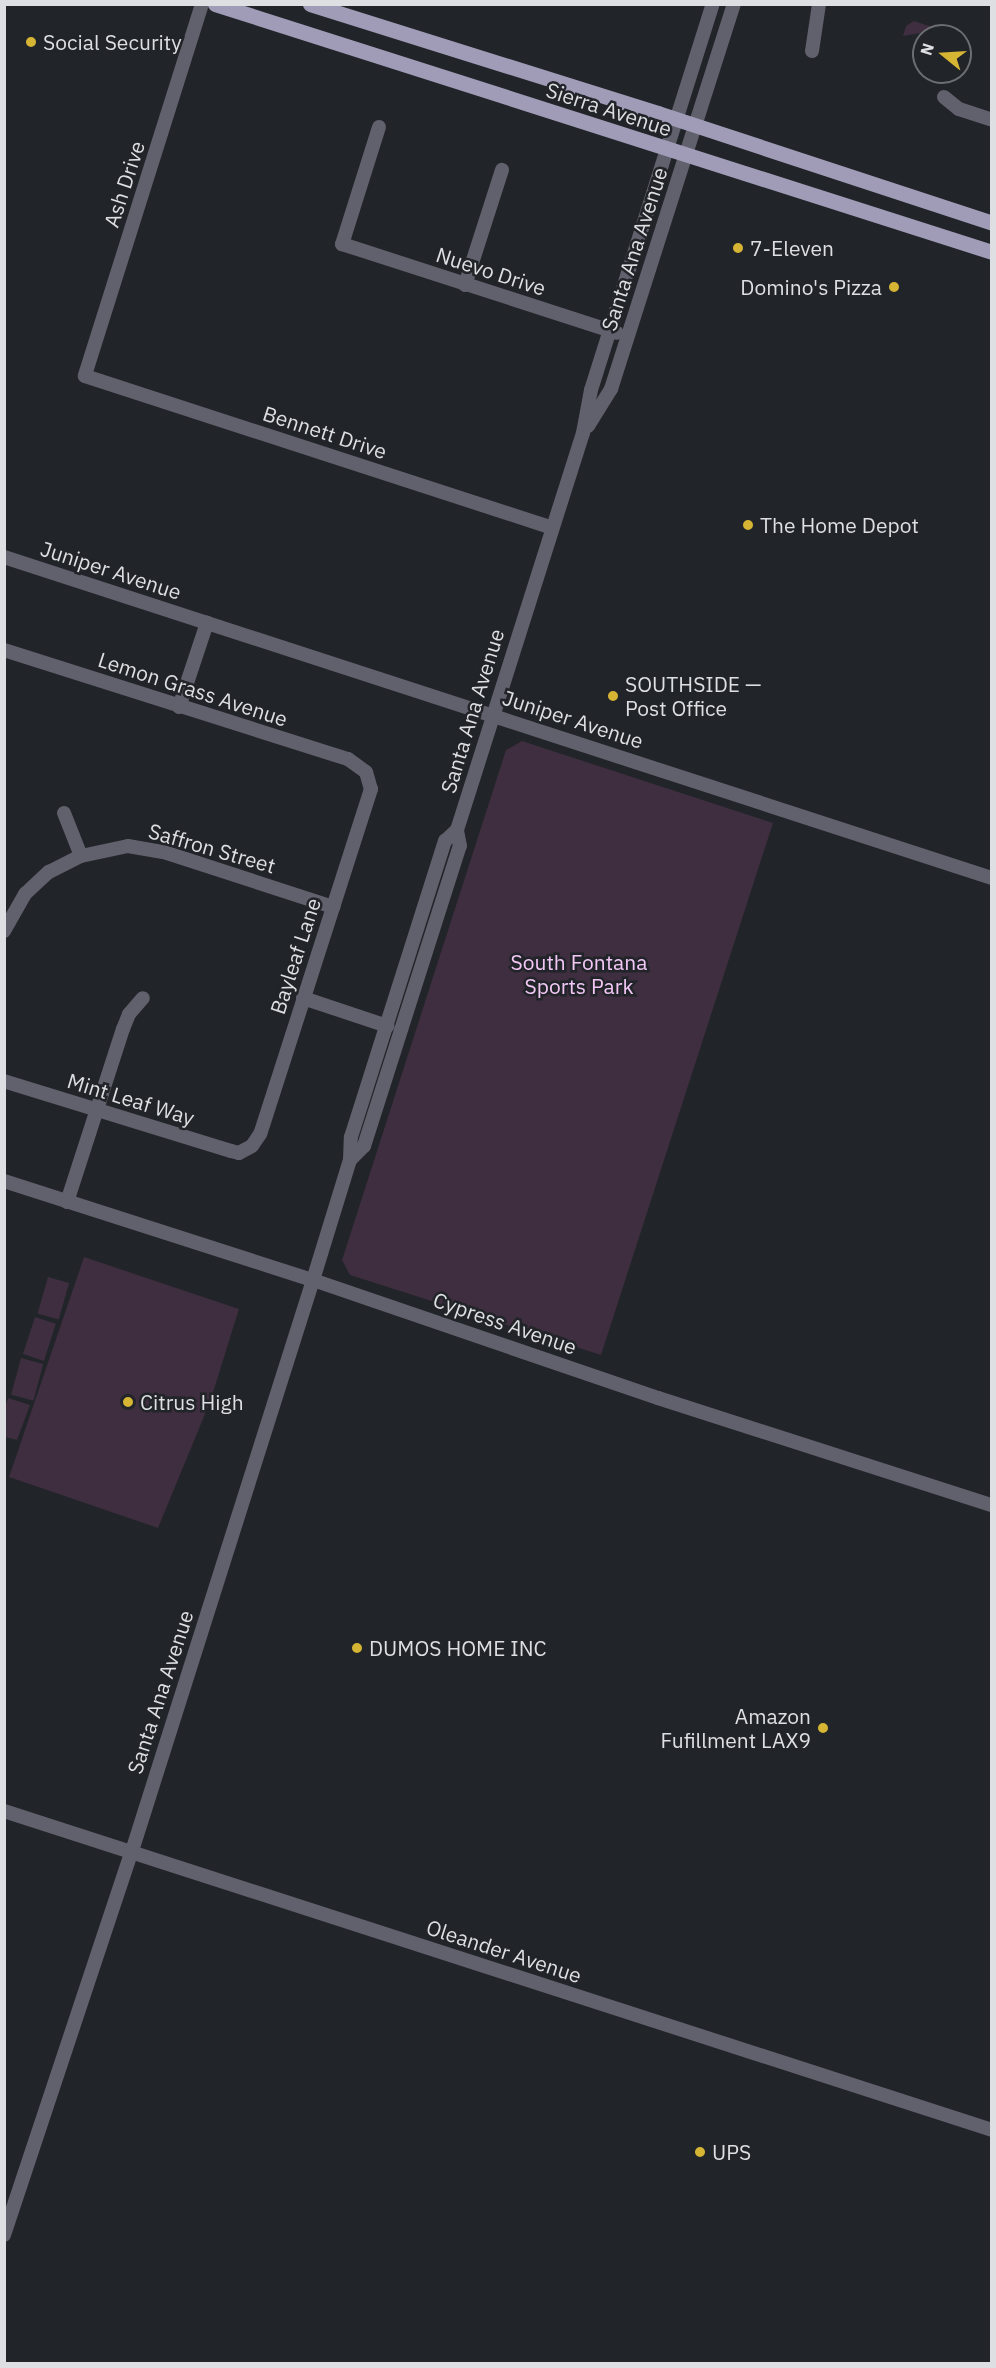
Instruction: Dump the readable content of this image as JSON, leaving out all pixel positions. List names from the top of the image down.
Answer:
{
  "streets": {
    "main road": ["Sierra Avenue"],
    "street": [
      "Ash Drive",
      "Santa Ana Avenue",
      "Nuevo Drive",
      "Bennett Drive",
      "Juniper Avenue",
      "Lemon Grass Avenue",
      "Saffron Street",
      "Bayleaf Lane",
      "Mint Leaf Way",
      "Cypress Avenue",
      "Oleander Avenue"
    ]
  },
  "crossings": [
    ["Sierra Avenue", "Santa Ana Avenue"],
    ["Ash Drive", "Bennett Drive"],
    ["Santa Ana Avenue", "Nuevo Drive"],
    ["Santa Ana Avenue", "Bennett Drive"],
    ["Santa Ana Avenue", "Juniper Avenue"],
    ["Santa Ana Avenue", "Cypress Avenue"],
    ["Santa Ana Avenue", "Oleander Avenue"],
    ["Lemon Grass Avenue", "Bayleaf Lane"],
    ["Saffron Street", "Bayleaf Lane"],
    ["Bayleaf Lane", "Mint Leaf Way"]
  ],
  "parks": ["South Fontana Sports Park"],
  "places": [
    "Social Security",
    "7-Eleven",
    "Domino's Pizza",
    "The Home Depot",
    "SOUTHSIDE — Post Office",
    "Citrus High",
    "DUMOS HOME INC",
    "Amazon Fufillment LAX9",
    "UPS"
  ],
  "north": "left"
}
